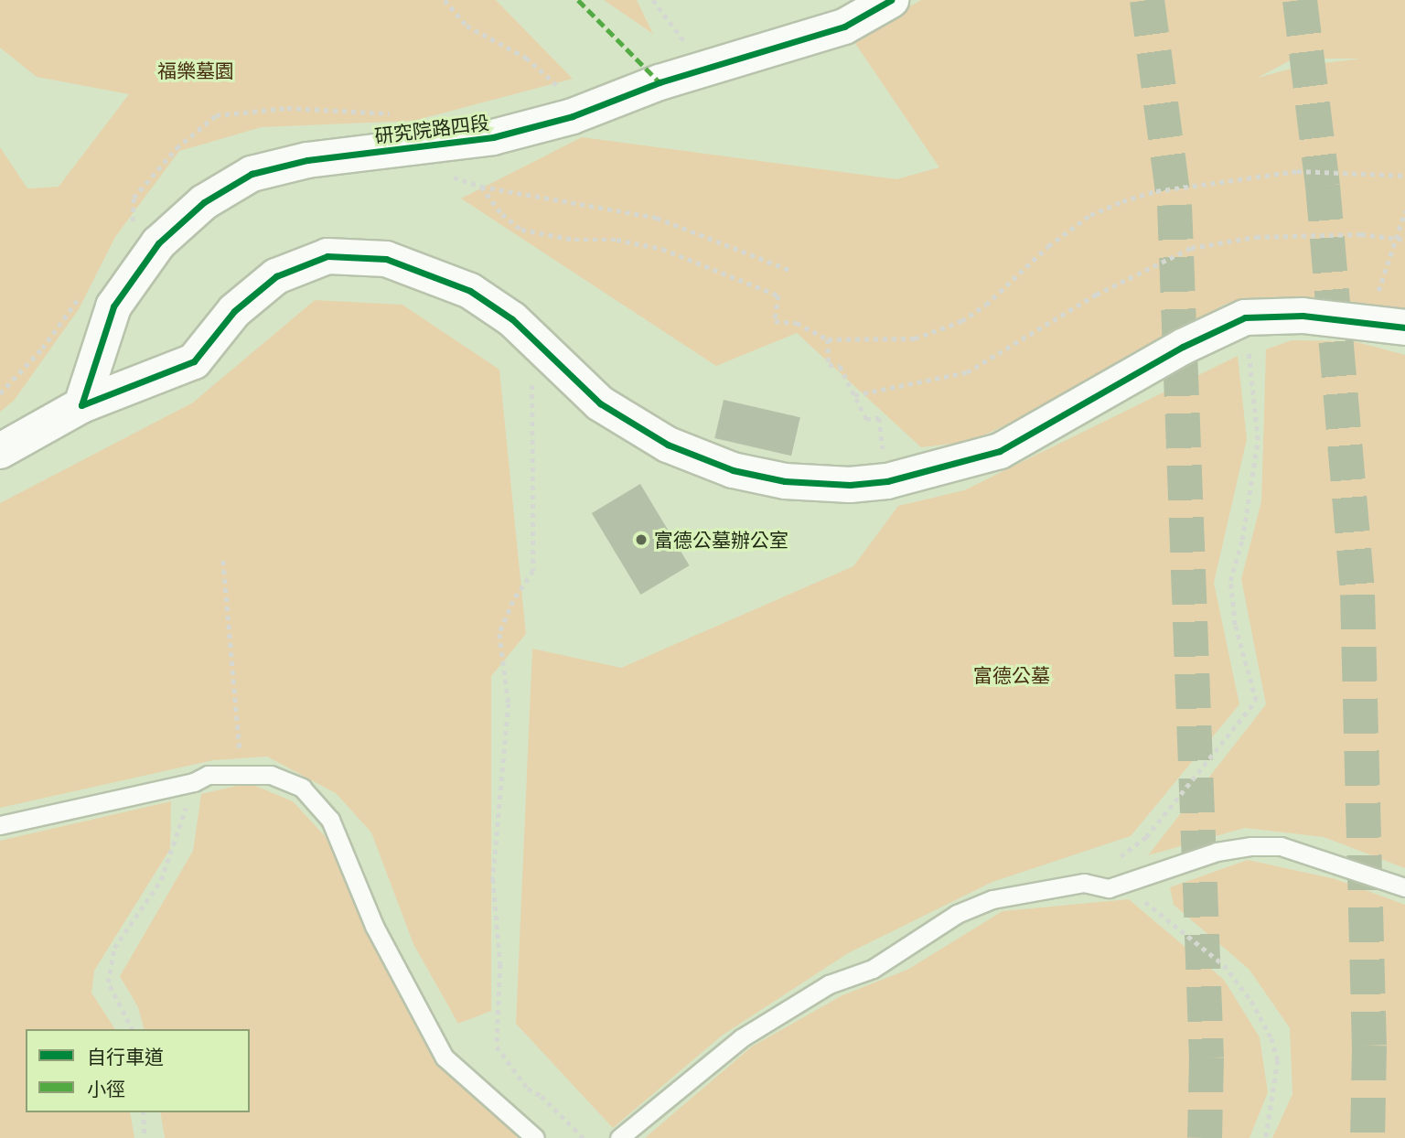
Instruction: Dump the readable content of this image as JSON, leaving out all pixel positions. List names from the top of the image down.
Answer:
{
  "streets": {
    "street": ["研究院路四段"]
  },
  "parks": ["福樂墓園", "富德公墓"],
  "places": ["富德公墓辦公室"],
  "legend": ["自行車道", "小徑"]
}
